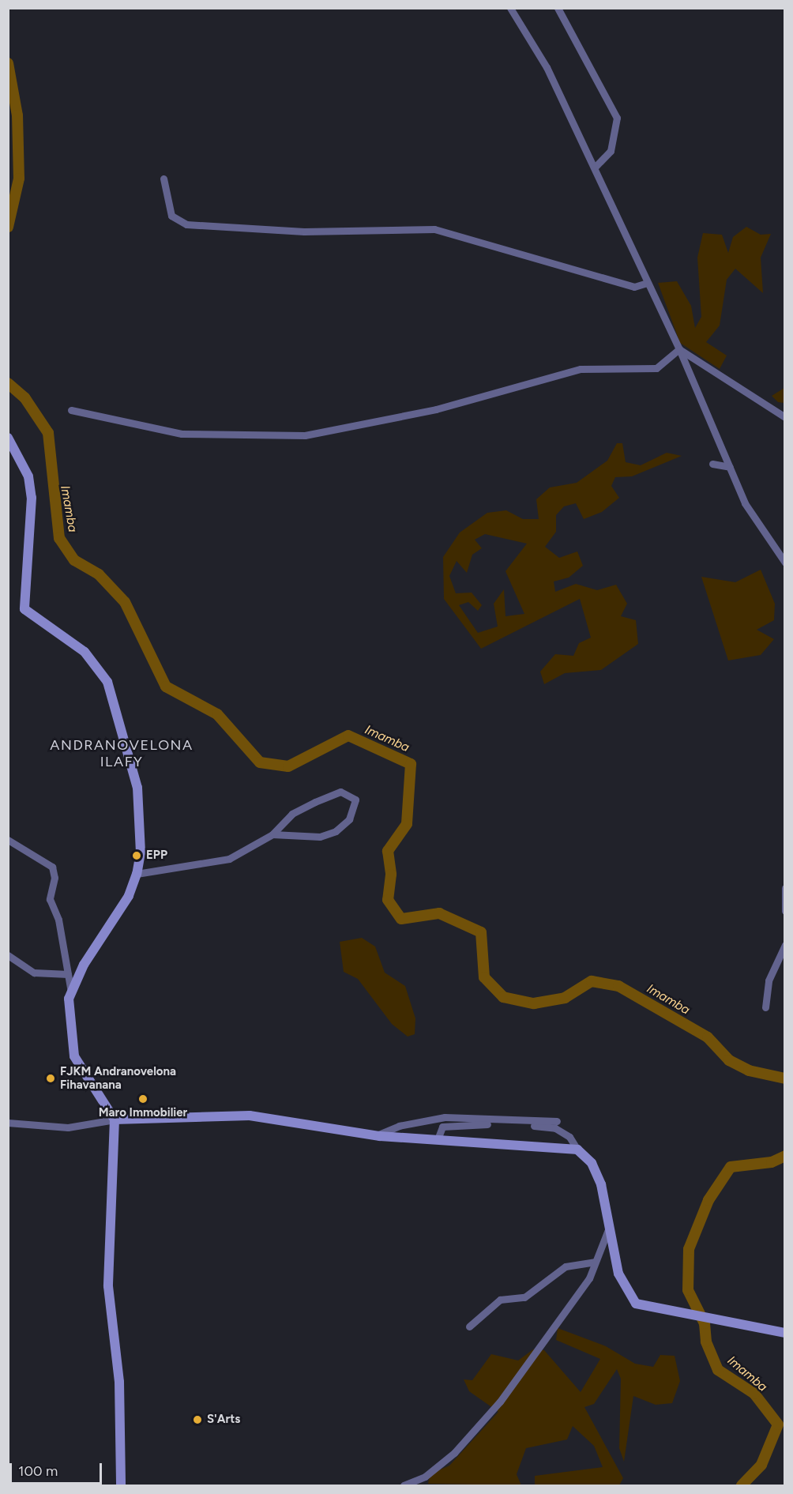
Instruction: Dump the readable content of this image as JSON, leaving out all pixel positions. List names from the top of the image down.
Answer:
{
  "districts": ["ANDRANOVELONA ILAFY"],
  "water": ["Imamba"],
  "places": [
    "EPP",
    "FJKM Andranovelona Fihavanana",
    "Maro Immobilier",
    "S'Arts"
  ],
  "scale_bar": "100 m"
}
